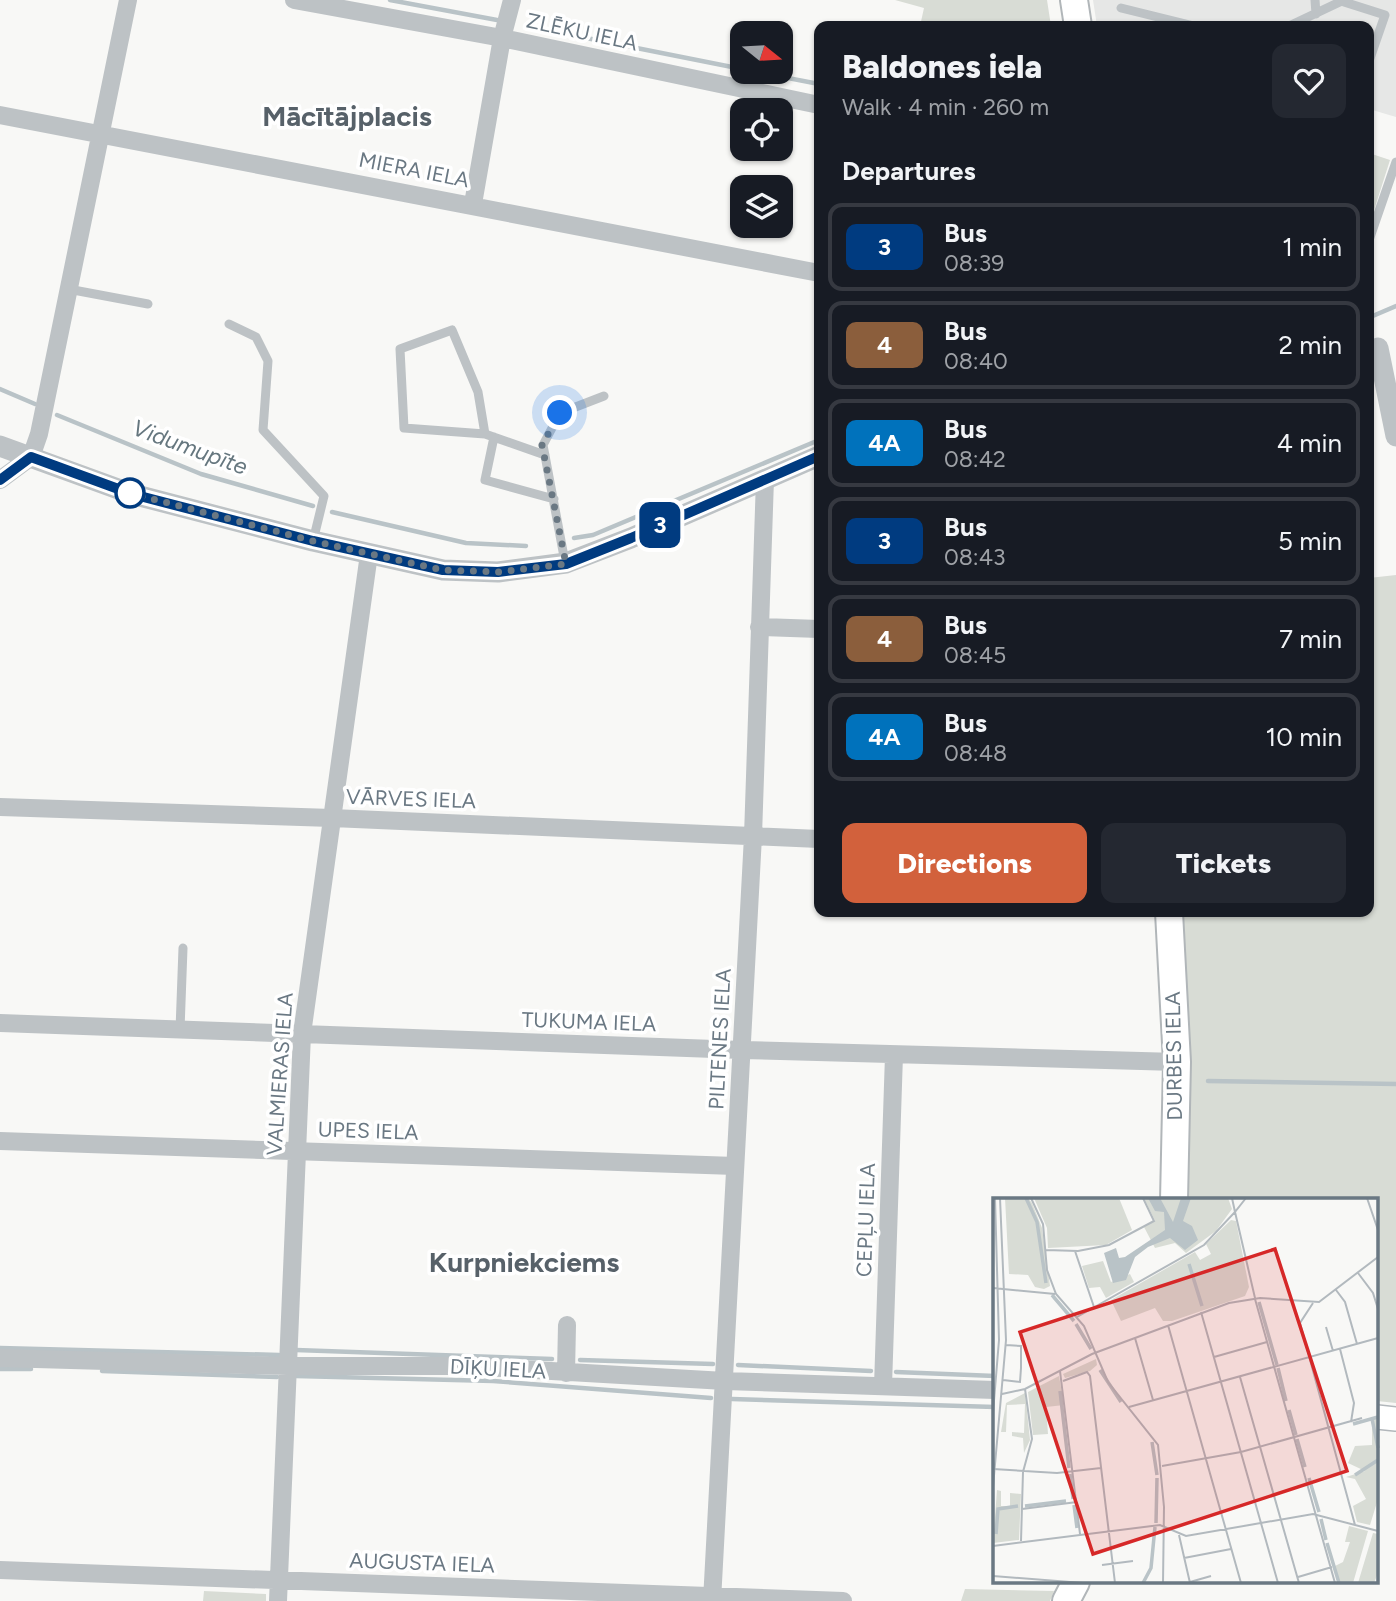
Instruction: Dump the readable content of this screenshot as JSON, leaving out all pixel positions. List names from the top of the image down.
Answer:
{
  "streets": {
    "main road": ["DURBES IELA"],
    "street": [
      "ZLĒKU IELA",
      "MIERA IELA",
      "VĀRVES IELA",
      "TUKUMA IELA",
      "PILTENES IELA",
      "VALMIERAS IELA",
      "UPES IELA",
      "CEPĻU IELA",
      "DĪĶU IELA",
      "AUGUSTA IELA"
    ]
  },
  "crossings": [
    ["VĀRVES IELA", "PILTENES IELA"],
    ["VĀRVES IELA", "VALMIERAS IELA"],
    ["TUKUMA IELA", "PILTENES IELA"],
    ["TUKUMA IELA", "DURBES IELA"],
    ["TUKUMA IELA", "VALMIERAS IELA"],
    ["TUKUMA IELA", "CEPĻU IELA"],
    ["PILTENES IELA", "UPES IELA"],
    ["PILTENES IELA", "DĪĶU IELA"],
    ["PILTENES IELA", "AUGUSTA IELA"],
    ["VALMIERAS IELA", "UPES IELA"],
    ["VALMIERAS IELA", "DĪĶU IELA"],
    ["VALMIERAS IELA", "AUGUSTA IELA"],
    ["CEPĻU IELA", "DĪĶU IELA"]
  ],
  "districts": ["Mācītājplacis", "Kurpniekciems"],
  "water": ["Vidumupīte"],
  "lines": ["bus line 3"],
  "north": "right",
  "page": {
    "on_map": "3",
    "heading": [
      ["Baldones iela", "Walk · 4 min · 260 m"],
      "Departures"
    ],
    "list": [
      {
        "mark": "3",
        "name": "Bus",
        "note": "08:39",
        "value": "1 min"
      },
      {
        "mark": "4",
        "name": "Bus",
        "note": "08:40",
        "value": "2 min"
      },
      {
        "mark": "4A",
        "name": "Bus",
        "note": "08:42",
        "value": "4 min"
      },
      {
        "mark": "3",
        "name": "Bus",
        "note": "08:43",
        "value": "5 min"
      },
      {
        "mark": "4",
        "name": "Bus",
        "note": "08:45",
        "value": "7 min"
      },
      {
        "mark": "4A",
        "name": "Bus",
        "note": "08:48",
        "value": "10 min"
      }
    ],
    "buttons": ["Directions", "Tickets"]
  }
}
